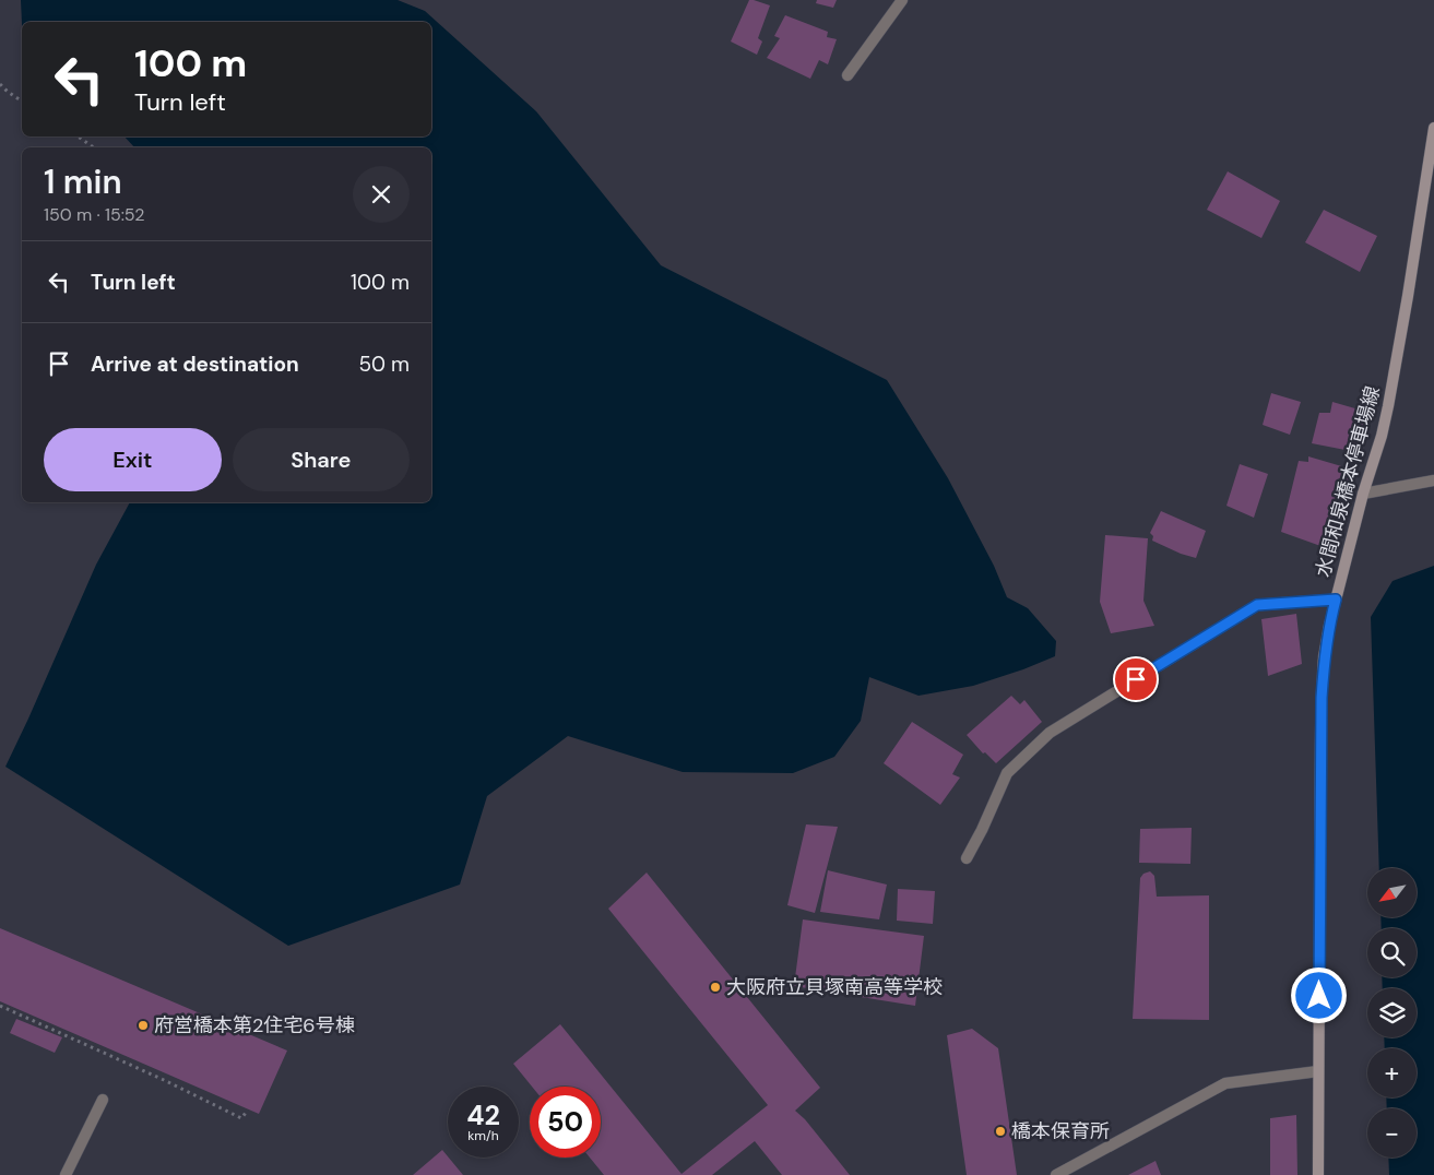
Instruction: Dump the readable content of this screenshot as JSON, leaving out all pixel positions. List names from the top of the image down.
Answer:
{
  "streets": {
    "main road": ["水間和泉橋本停車場線"]
  },
  "places": ["大阪府立貝塚南高等学校", "府営橋本第2住宅6号棟", "橋本保育所"],
  "north": "bottom left",
  "page": {
    "turn": ["100 m", "Turn left"],
    "heading": ["1 min", "150 m · 15:52"],
    "list": [
      {
        "name": "Turn left",
        "value": "100 m"
      },
      {
        "name": "Arrive at destination",
        "value": "50 m"
      }
    ],
    "buttons": ["Exit", "Share"],
    "map_buttons": ["+", "−"],
    "speed": "42 km/h",
    "limit": "50"
  }
}
